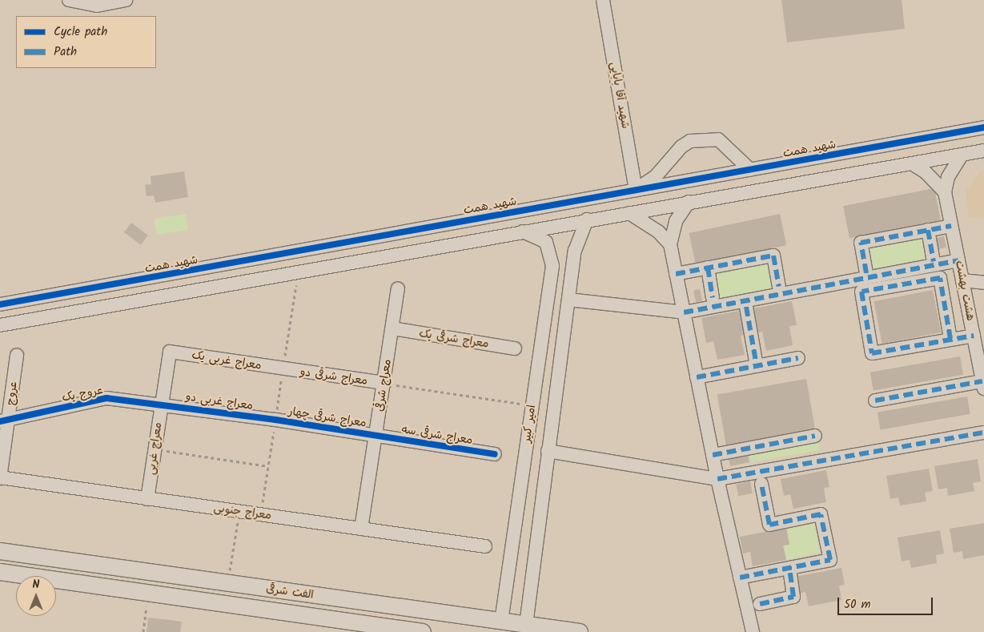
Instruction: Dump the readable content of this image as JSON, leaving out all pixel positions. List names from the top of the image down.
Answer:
{
  "streets": {
    "main road": ["الفت شرقی"],
    "street": [
      "شهید آقا بابایی",
      "شهید همت",
      "هشت بهشت",
      "معراج شرقی یک",
      "معراج غربی یک",
      "معراج شرقی دو",
      "معراج شرقی",
      "عروج",
      "عروج یک",
      "معراج غربی دو",
      "معراج شرقی چهار",
      "امیر کبیر",
      "معراج شرقی سه",
      "معراج غربی",
      "معراج جنوبی"
    ]
  },
  "crossings": [
    ["شهید آقا بابایی", "شهید همت"],
    ["معراج شرقی یک", "معراج شرقی"],
    ["معراج غربی یک", "معراج شرقی دو"],
    ["معراج غربی یک", "معراج غربی"],
    ["معراج شرقی دو", "معراج شرقی"],
    ["معراج شرقی", "معراج شرقی چهار"],
    ["معراج شرقی", "معراج شرقی سه"],
    ["معراج شرقی", "معراج جنوبی"],
    ["عروج", "عروج یک"],
    ["عروج", "معراج جنوبی"],
    ["عروج یک", "معراج غربی دو"],
    ["عروج یک", "معراج غربی"],
    ["معراج غربی دو", "معراج شرقی چهار"],
    ["معراج غربی دو", "معراج غربی"],
    ["معراج شرقی چهار", "معراج شرقی سه"],
    ["امیر کبیر", "الفت شرقی"],
    ["معراج غربی", "معراج جنوبی"]
  ],
  "legend": ["Cycle path", "Path"],
  "scale_bar": "50 m",
  "north": "top"
}
